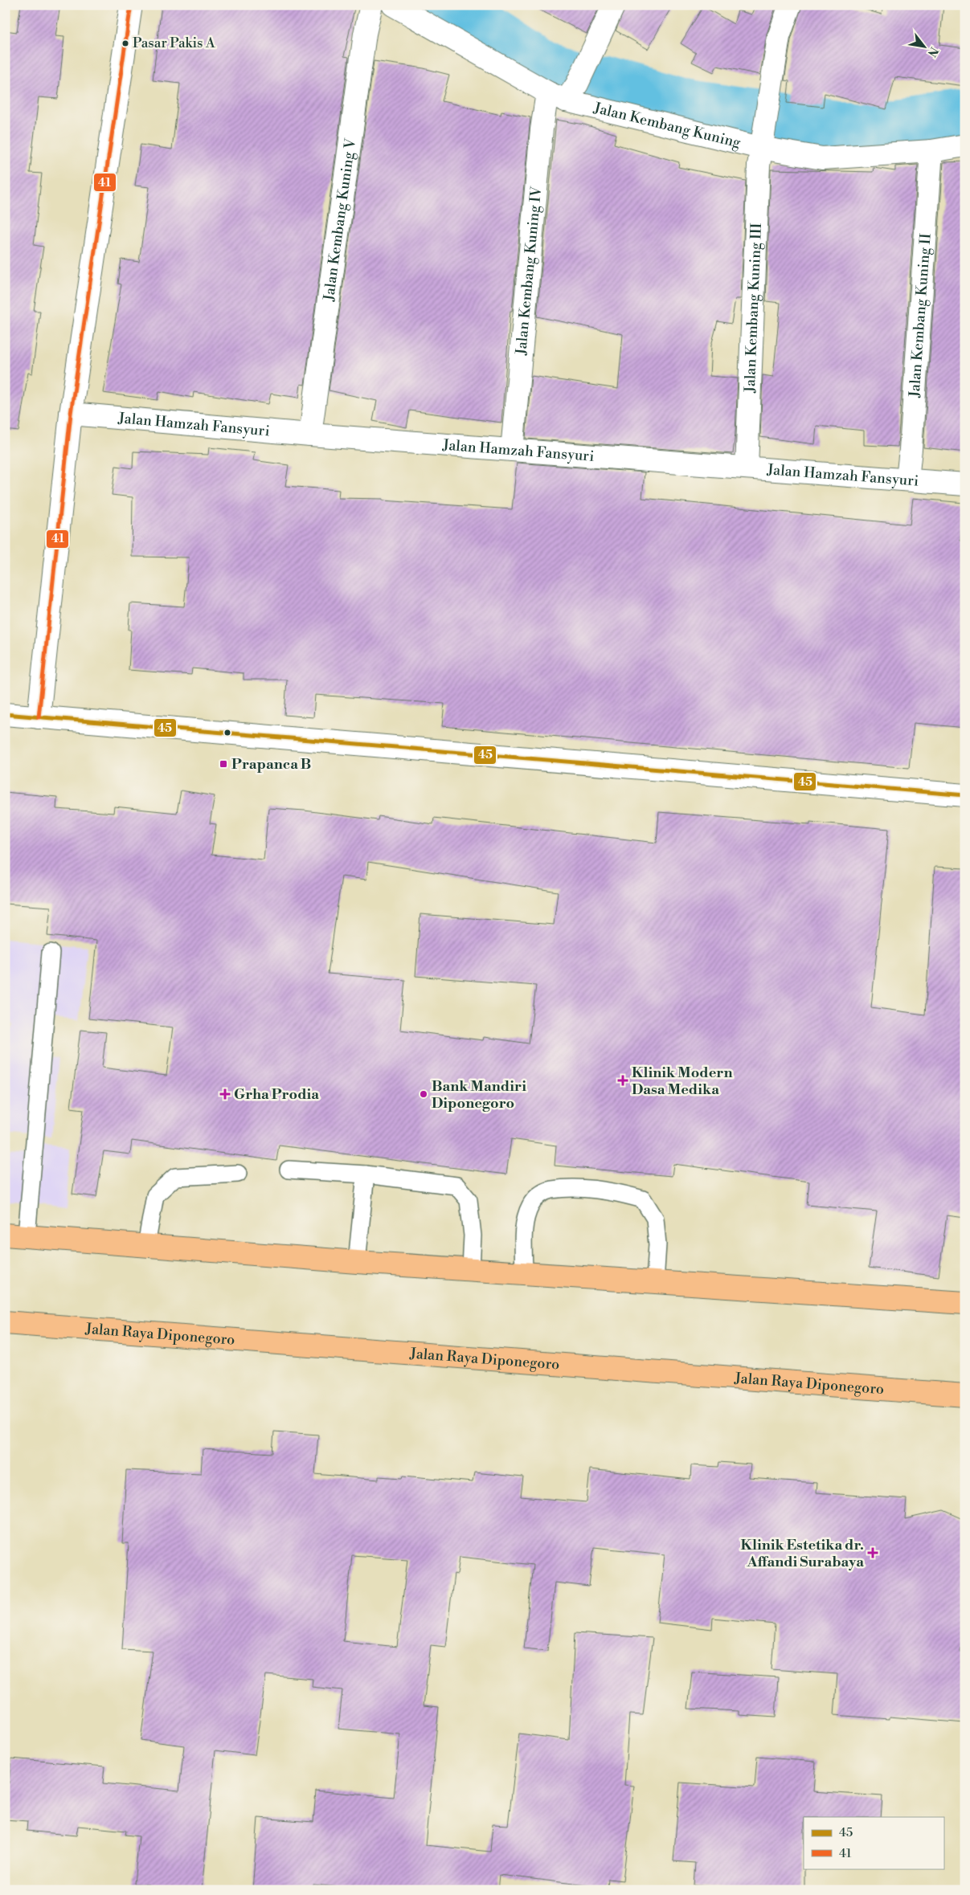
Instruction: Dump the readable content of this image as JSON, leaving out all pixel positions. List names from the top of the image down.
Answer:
{
  "streets": {
    "highway": ["Jalan Raya Diponegoro"],
    "street": [
      "Jalan Kembang Kuning",
      "Jalan Kembang Kuning V",
      "Jalan Kembang Kuning IV",
      "Jalan Kembang Kuning III",
      "Jalan Kembang Kuning II",
      "Jalan Hamzah Fansyuri"
    ]
  },
  "crossings": [
    ["Jalan Kembang Kuning", "Jalan Kembang Kuning IV"],
    ["Jalan Kembang Kuning", "Jalan Kembang Kuning III"],
    ["Jalan Kembang Kuning", "Jalan Kembang Kuning II"],
    ["Jalan Kembang Kuning V", "Jalan Hamzah Fansyuri"],
    ["Jalan Kembang Kuning IV", "Jalan Hamzah Fansyuri"],
    ["Jalan Kembang Kuning III", "Jalan Hamzah Fansyuri"],
    ["Jalan Kembang Kuning II", "Jalan Hamzah Fansyuri"]
  ],
  "places": {
    "other": ["Pasar Pakis A", "Bank Mandiri Diponegoro"],
    "transit": ["Prapanca B"],
    "health": ["Klinik Modern Dasa Medika", "Grha Prodia", "Klinik Estetika dr. Affandi Surabaya"]
  },
  "lines": ["transit line 41", "transit line 45"],
  "legend": ["45", "41"],
  "north": "bottom right"
}
